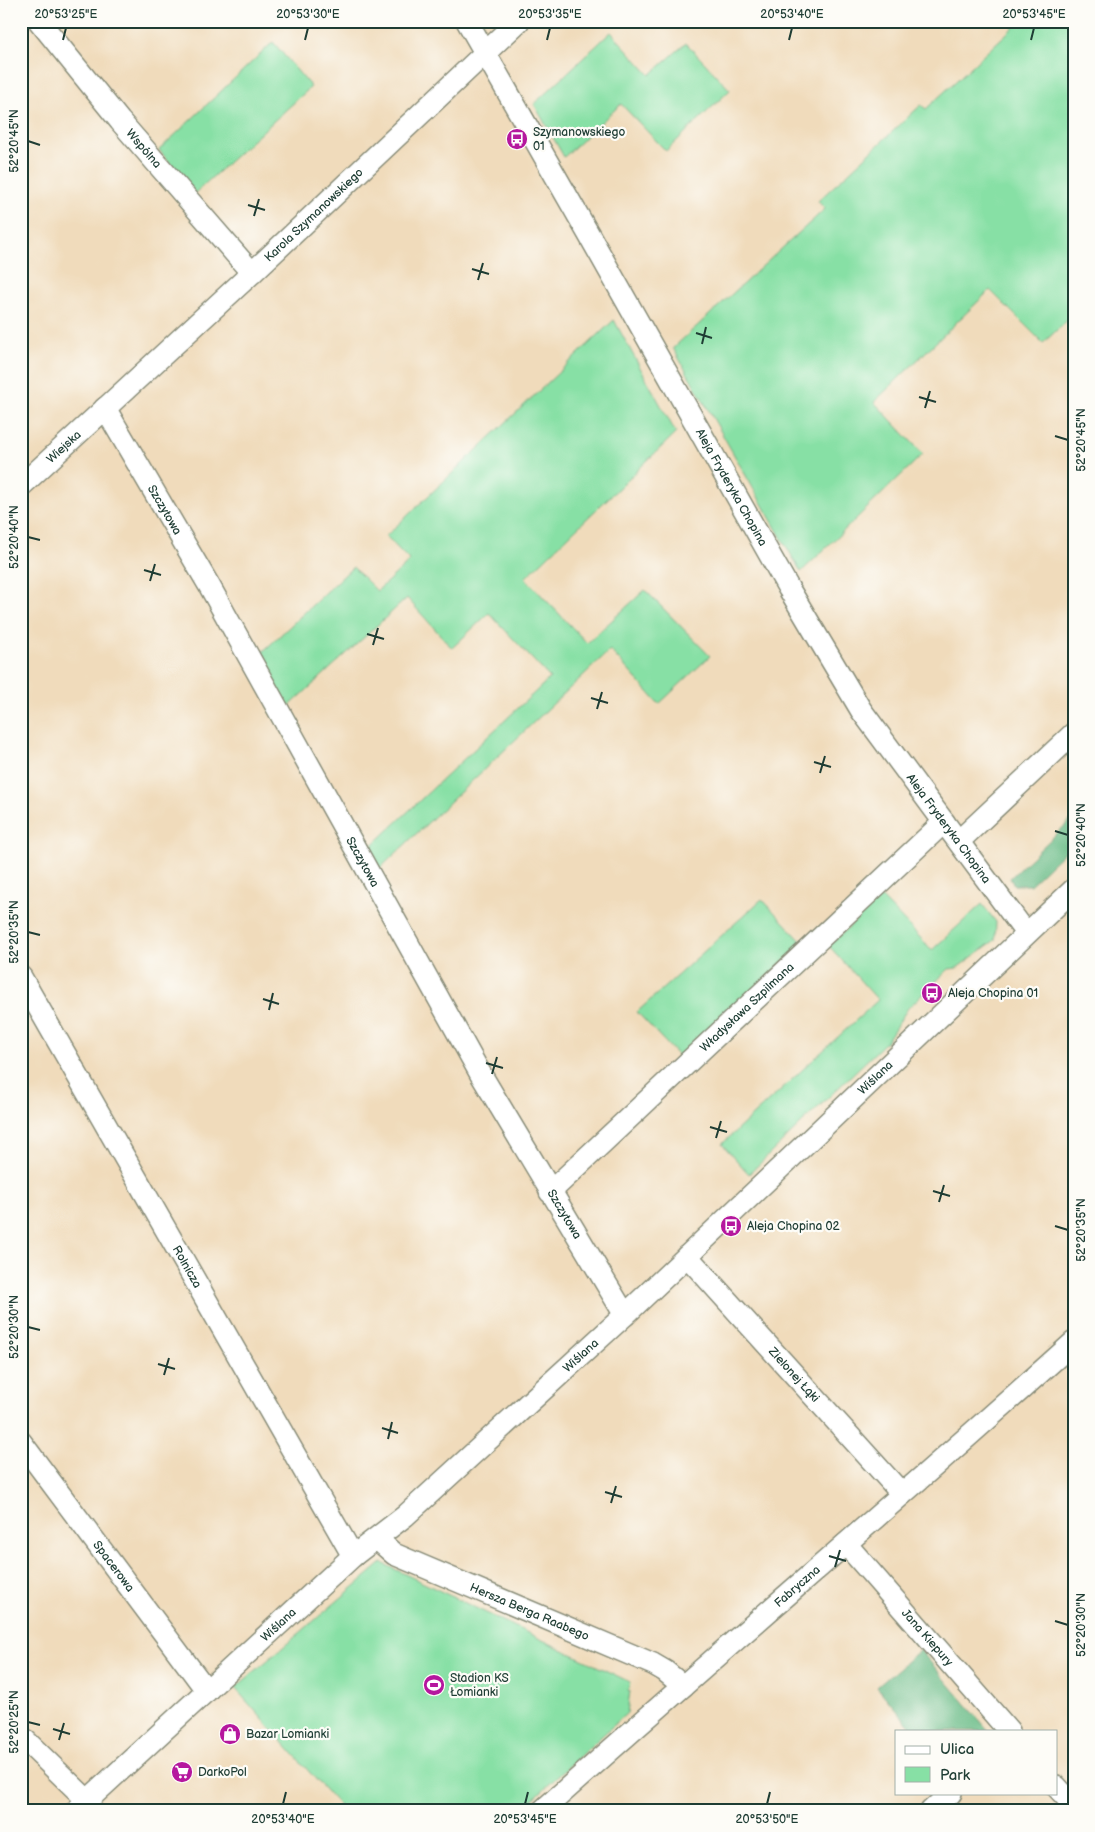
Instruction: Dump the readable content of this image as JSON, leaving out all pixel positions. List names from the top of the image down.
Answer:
{
  "streets": {
    "street": [
      "Wspólna",
      "Karola Szymanowskiego",
      "Wiejska",
      "Aleja Fryderyka Chopina",
      "Szczytowa",
      "Władysława Szpilmana",
      "Wiślana",
      "Rolnicza",
      "Zielonej Łąki",
      "Spacerowa",
      "Fabryczna",
      "Hersza Berga Raabego",
      "Jana Kiepury"
    ]
  },
  "crossings": [
    ["Wspólna", "Karola Szymanowskiego"],
    ["Karola Szymanowskiego", "Wiejska"],
    ["Karola Szymanowskiego", "Aleja Fryderyka Chopina"],
    ["Karola Szymanowskiego", "Szczytowa"],
    ["Wiejska", "Szczytowa"],
    ["Aleja Fryderyka Chopina", "Władysława Szpilmana"],
    ["Aleja Fryderyka Chopina", "Wiślana"],
    ["Szczytowa", "Władysława Szpilmana"],
    ["Szczytowa", "Wiślana"],
    ["Wiślana", "Rolnicza"],
    ["Wiślana", "Zielonej Łąki"],
    ["Wiślana", "Spacerowa"],
    ["Wiślana", "Hersza Berga Raabego"],
    ["Zielonej Łąki", "Fabryczna"],
    ["Fabryczna", "Hersza Berga Raabego"],
    ["Fabryczna", "Jana Kiepury"]
  ],
  "places": {
    "bus stop": ["Szymanowskiego 01", "Aleja Chopina 01", "Aleja Chopina 02"],
    "sports": ["Stadion KS Łomianki"],
    "shop": ["Bazar Lomianki"],
    "supermarket": ["DarkoPol"]
  },
  "legend": ["Ulica", "Park"],
  "coordinates": [
    "20°53'25\"E",
    "20°53'30\"E",
    "20°53'35\"E",
    "20°53'40\"E",
    "20°53'45\"E",
    "52°20'45\"N",
    "52°20'40\"N",
    "52°20'35\"N",
    "52°20'30\"N",
    "52°20'25\"N",
    "20°53'50\"E"
  ]
}
